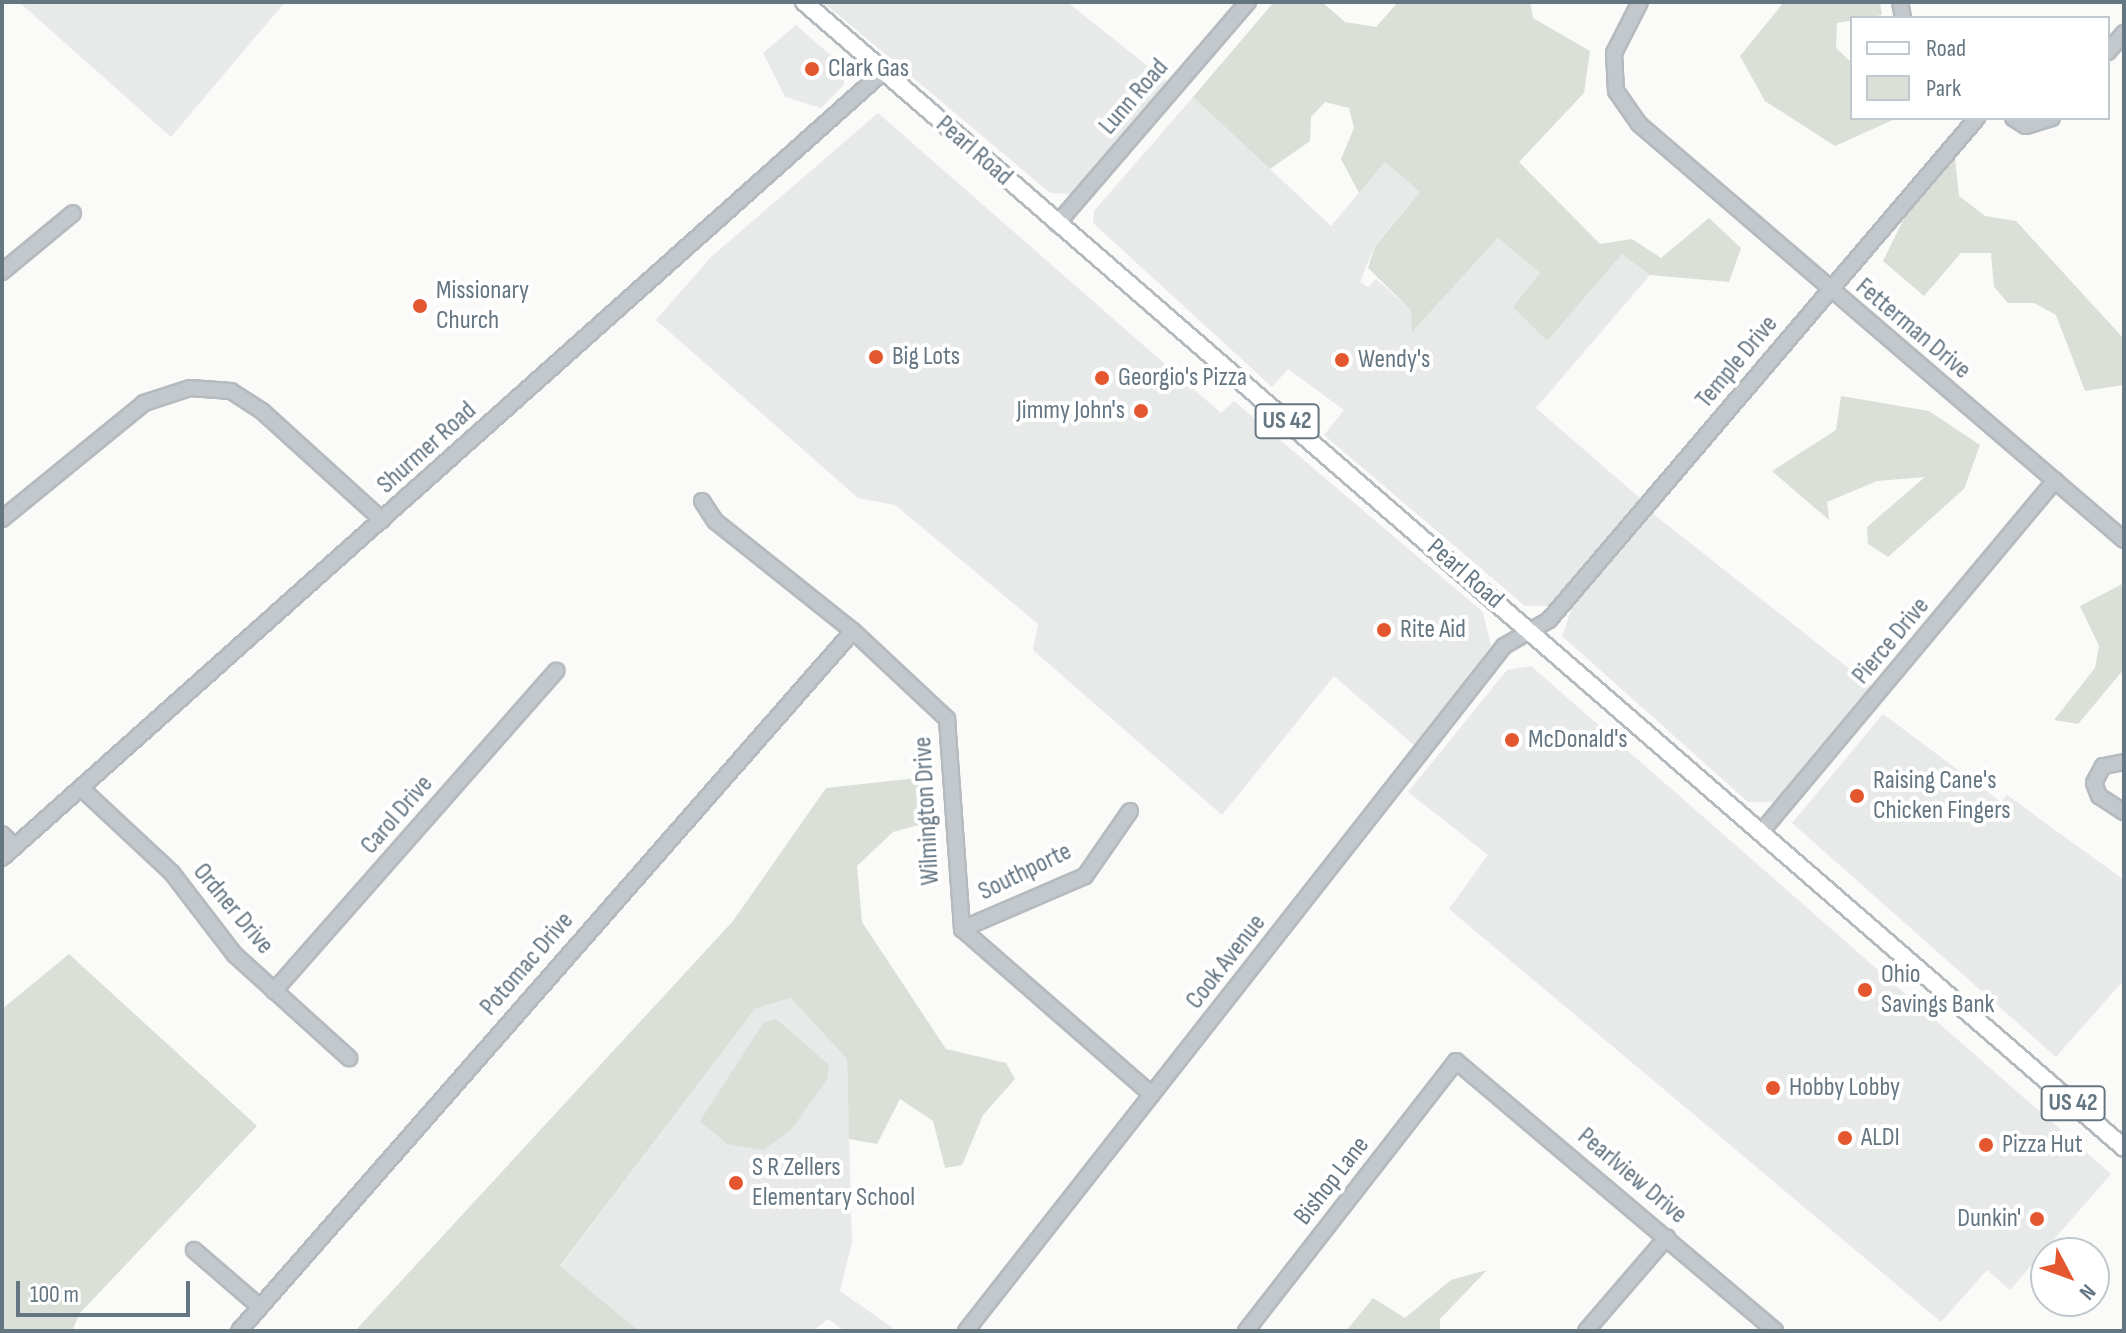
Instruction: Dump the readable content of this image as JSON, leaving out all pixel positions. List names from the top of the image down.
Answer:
{
  "streets": {
    "main road": ["Pearl Road", "US 42"],
    "street": [
      "Lunn Road",
      "Fetterman Drive",
      "Temple Drive",
      "Shurmer Road",
      "Pierce Drive",
      "Wilmington Drive",
      "Carol Drive",
      "Southporte",
      "Ordner Drive",
      "Cook Avenue",
      "Potomac Drive",
      "Pearlview Drive",
      "Bishop Lane"
    ]
  },
  "crossings": [
    ["Lunn Road", "Pearl Road"],
    ["Pearl Road", "Temple Drive"],
    ["Pearl Road", "Shurmer Road"],
    ["Pearl Road", "Pierce Drive"],
    ["Pearl Road", "Cook Avenue"],
    ["Fetterman Drive", "Temple Drive"],
    ["Fetterman Drive", "Pierce Drive"],
    ["Temple Drive", "Cook Avenue"],
    ["Shurmer Road", "Ordner Drive"],
    ["Wilmington Drive", "Southporte"],
    ["Wilmington Drive", "Potomac Drive"],
    ["Carol Drive", "Ordner Drive"],
    ["Pearlview Drive", "Bishop Lane"]
  ],
  "places": [
    "Clark Gas",
    "Missionary Church",
    "Big Lots",
    "Wendy's",
    "Georgio's Pizza",
    "Jimmy John's",
    "Rite Aid",
    "McDonald's",
    "Raising Cane's Chicken Fingers",
    "Ohio Savings Bank",
    "Hobby Lobby",
    "ALDI",
    "Pizza Hut",
    "S R Zellers Elementary School",
    "Dunkin'"
  ],
  "legend": ["Road", "Park"],
  "scale_bar": "100 m",
  "north": "bottom right"
}
